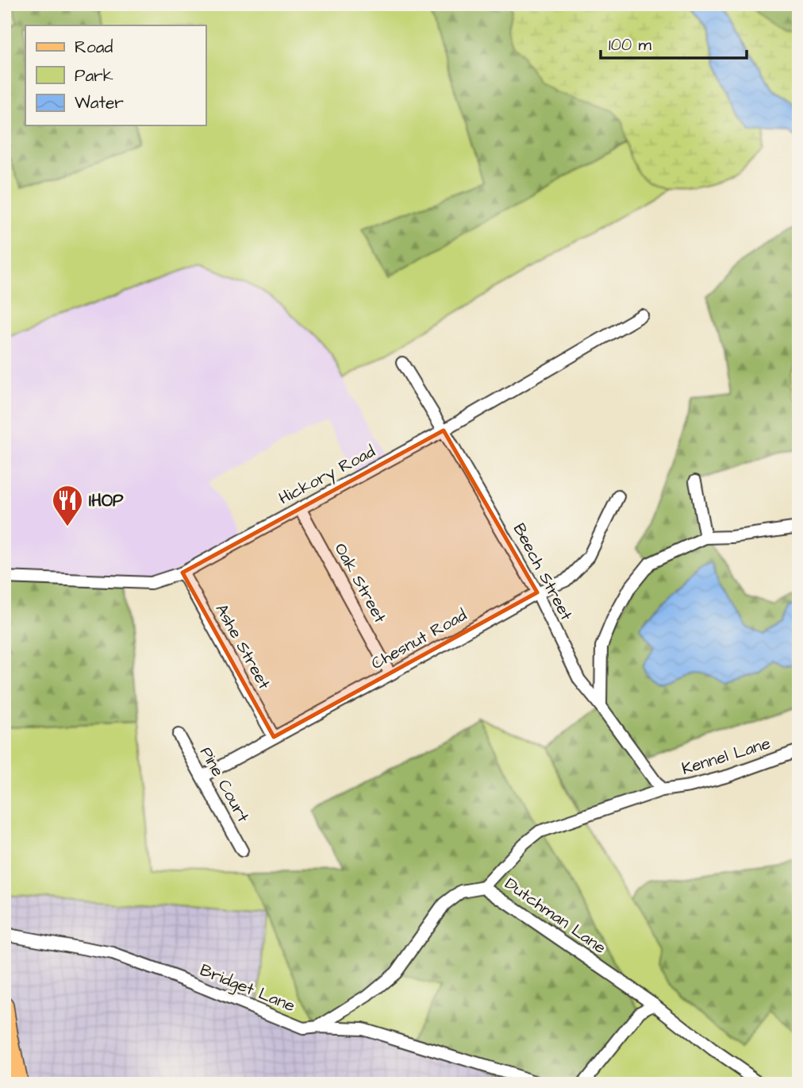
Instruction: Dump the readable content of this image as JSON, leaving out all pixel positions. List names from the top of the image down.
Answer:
{
  "streets": {
    "street": [
      "Hickory Road",
      "Beech Street",
      "Oak Street",
      "Chesnut Road",
      "Ashe Street",
      "Kennel Lane",
      "Pine Court",
      "Dutchman Lane",
      "Bridget Lane"
    ]
  },
  "crossings": [
    ["Hickory Road", "Beech Street"],
    ["Hickory Road", "Oak Street"],
    ["Hickory Road", "Ashe Street"],
    ["Beech Street", "Chesnut Road"],
    ["Beech Street", "Kennel Lane"],
    ["Oak Street", "Chesnut Road"],
    ["Chesnut Road", "Ashe Street"],
    ["Chesnut Road", "Pine Court"],
    ["Kennel Lane", "Dutchman Lane"],
    ["Dutchman Lane", "Bridget Lane"]
  ],
  "places": {
    "restaurant": ["IHOP"]
  },
  "legend": ["Road", "Park", "Water"],
  "scale_bar": "100 m"
}
